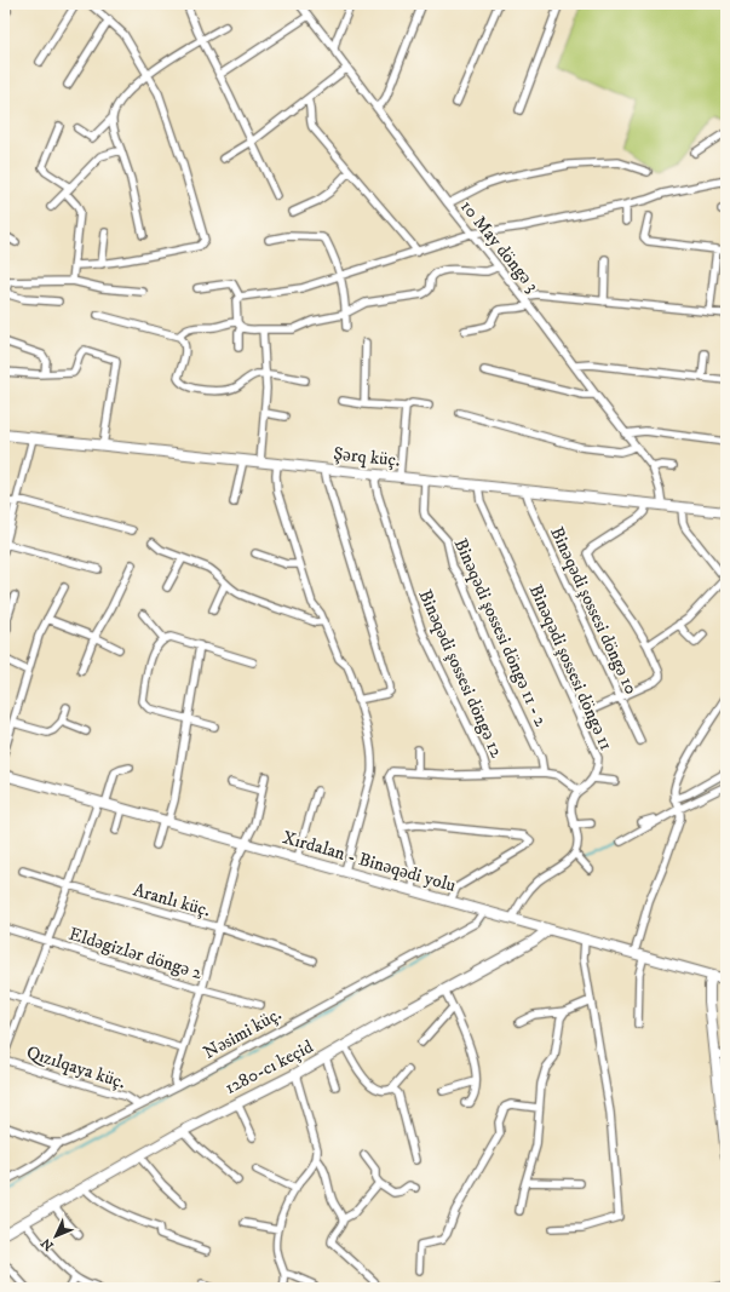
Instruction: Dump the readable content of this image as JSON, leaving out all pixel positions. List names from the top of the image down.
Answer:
{
  "streets": {
    "street": [
      "10 May döngə 3",
      "Şərq küç.",
      "Binəqədi şossesi döngə 10",
      "Binəqədi şossesi döngə 11 - 2",
      "Binəqədi şossesi döngə 11",
      "Binəqədi şossesi döngə 12",
      "Xırdalan - Binəqədi yolu",
      "Aranlı küç.",
      "Eldəgizlər döngə 2",
      "Nəsimi küç.",
      "Qızılqaya küç.",
      "1280-cı keçid"
    ]
  },
  "crossings": [
    ["10 May döngə 3", "Şərq küç."],
    ["Şərq küç.", "Binəqədi şossesi döngə 10"],
    ["Şərq küç.", "Binəqədi şossesi döngə 11 - 2"],
    ["Şərq küç.", "Binəqədi şossesi döngə 11"],
    ["Şərq küç.", "Binəqədi şossesi döngə 12"],
    ["Xırdalan - Binəqədi yolu", "Nəsimi küç."],
    ["Xırdalan - Binəqədi yolu", "1280-cı keçid"],
    ["Nəsimi küç.", "Qızılqaya küç."]
  ],
  "north": "bottom left"
}
